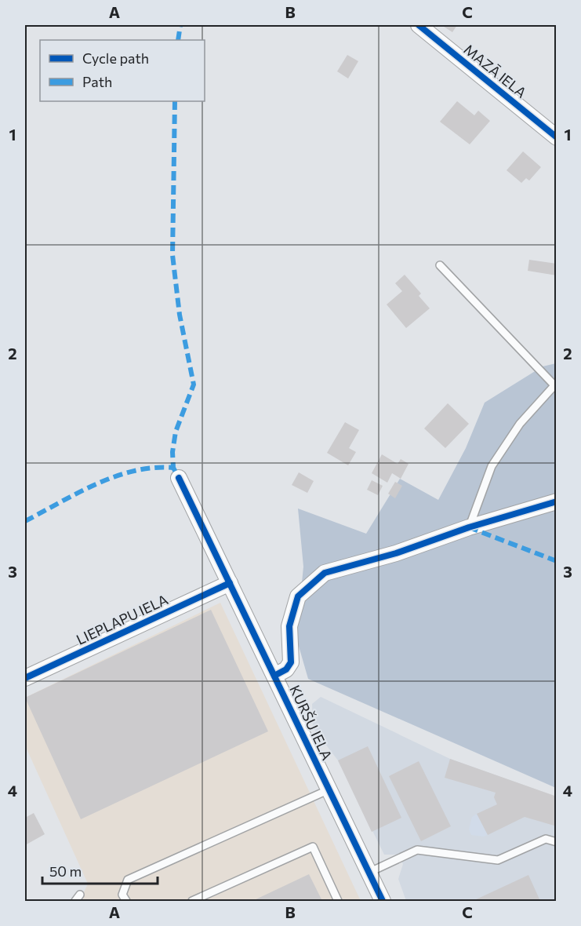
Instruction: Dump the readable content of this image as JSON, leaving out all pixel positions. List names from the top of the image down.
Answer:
{
  "streets": {
    "street": ["MAZĀ IELA", "LIEPLAPU IELA", "KURŠU IELA"]
  },
  "crossings": [
    ["LIEPLAPU IELA", "KURŠU IELA"]
  ],
  "legend": ["Cycle path", "Path"],
  "scale_bar": "50 m",
  "grid": {
    "columns": ["A", "B", "C"],
    "rows": [
      "1",
      "2",
      "3",
      "4"
    ]
  }
}
